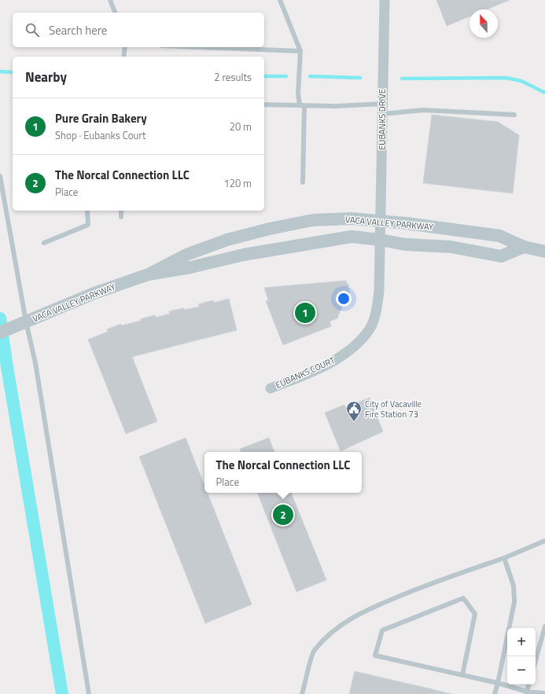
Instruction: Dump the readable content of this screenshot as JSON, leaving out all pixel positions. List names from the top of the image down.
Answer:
{
  "streets": {
    "street": ["EUBANKS DRIVE", "VACA VALLEY PARKWAY", "EUBANKS COURT"]
  },
  "crossings": [
    ["EUBANKS DRIVE", "VACA VALLEY PARKWAY"],
    ["EUBANKS DRIVE", "EUBANKS COURT"],
    ["VACA VALLEY PARKWAY", "EUBANKS COURT"]
  ],
  "places": {
    "public building": ["City of Vacaville Fire Station 73"]
  },
  "north": "top",
  "page": {
    "search": "Search here",
    "heading": ["Nearby", "2 results"],
    "list": [
      {
        "mark": "1",
        "name": "Pure Grain Bakery",
        "note": "Shop · Eubanks Court",
        "value": "20 m"
      },
      {
        "mark": "2",
        "name": "The Norcal Connection LLC",
        "note": "Place",
        "value": "120 m"
      }
    ],
    "pins": ["1", "2"],
    "popup": ["The Norcal Connection LLC", "Place"],
    "map_buttons": ["+", "−"]
  }
}
